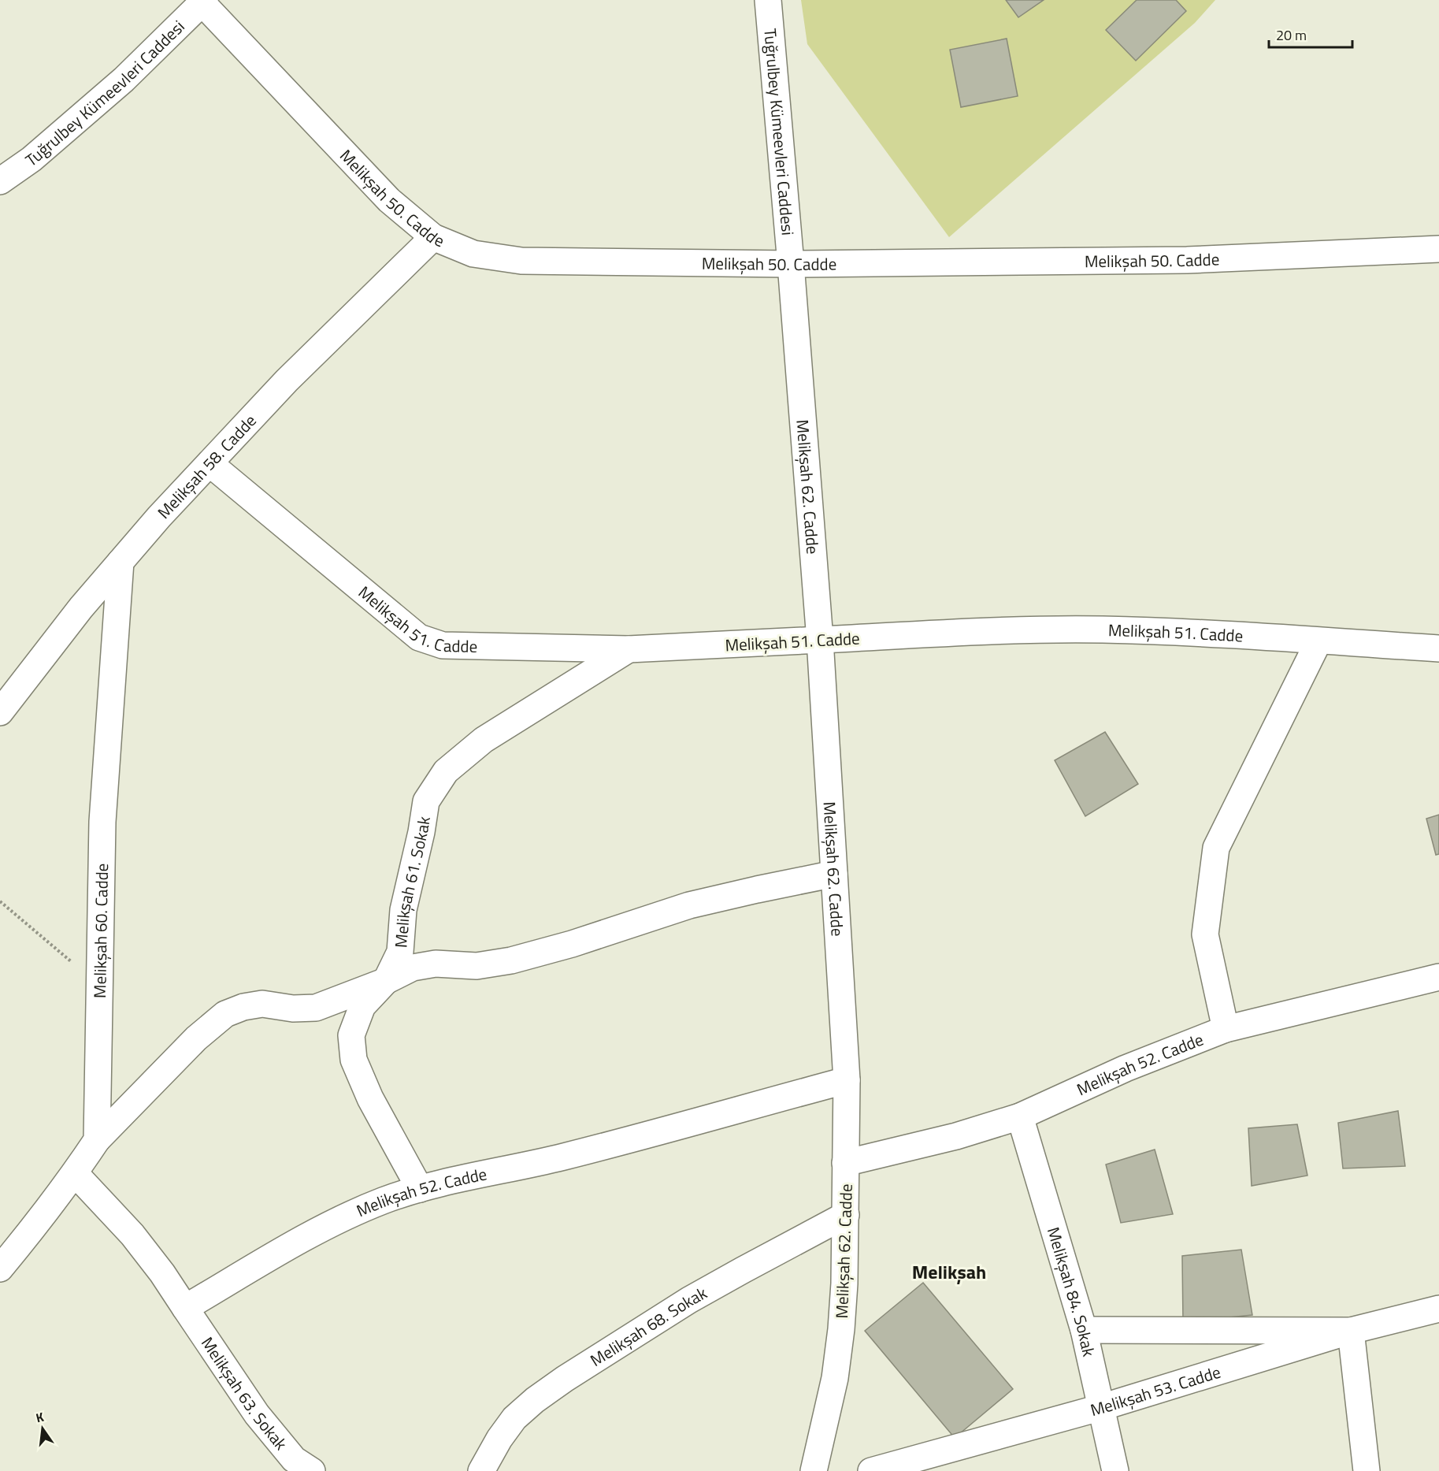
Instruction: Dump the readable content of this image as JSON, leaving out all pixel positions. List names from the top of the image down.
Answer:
{
  "streets": {
    "street": [
      "Tuğrulbey Kümeevleri Caddesi",
      "Melikşah 50. Cadde",
      "Melikşah 58. Cadde",
      "Melikşah 62. Cadde",
      "Melikşah 51. Cadde",
      "Melikşah 61. Sokak",
      "Melikşah 60. Cadde",
      "Melikşah 52. Cadde",
      "Melikşah 84. Sokak",
      "Melikşah 68. Sokak",
      "Melikşah 53. Cadde",
      "Melikşah 63. Sokak"
    ]
  },
  "crossings": [
    ["Tuğrulbey Kümeevleri Caddesi", "Melikşah 50. Cadde"],
    ["Tuğrulbey Kümeevleri Caddesi", "Melikşah 62. Cadde"],
    ["Melikşah 50. Cadde", "Melikşah 58. Cadde"],
    ["Melikşah 50. Cadde", "Melikşah 62. Cadde"],
    ["Melikşah 58. Cadde", "Melikşah 51. Cadde"],
    ["Melikşah 58. Cadde", "Melikşah 60. Cadde"],
    ["Melikşah 62. Cadde", "Melikşah 51. Cadde"],
    ["Melikşah 62. Cadde", "Melikşah 52. Cadde"],
    ["Melikşah 62. Cadde", "Melikşah 68. Sokak"],
    ["Melikşah 51. Cadde", "Melikşah 61. Sokak"],
    ["Melikşah 61. Sokak", "Melikşah 52. Cadde"],
    ["Melikşah 52. Cadde", "Melikşah 84. Sokak"],
    ["Melikşah 52. Cadde", "Melikşah 63. Sokak"],
    ["Melikşah 84. Sokak", "Melikşah 53. Cadde"]
  ],
  "districts": ["Melikşah"],
  "scale_bar": "20 m",
  "north": "top"
}
